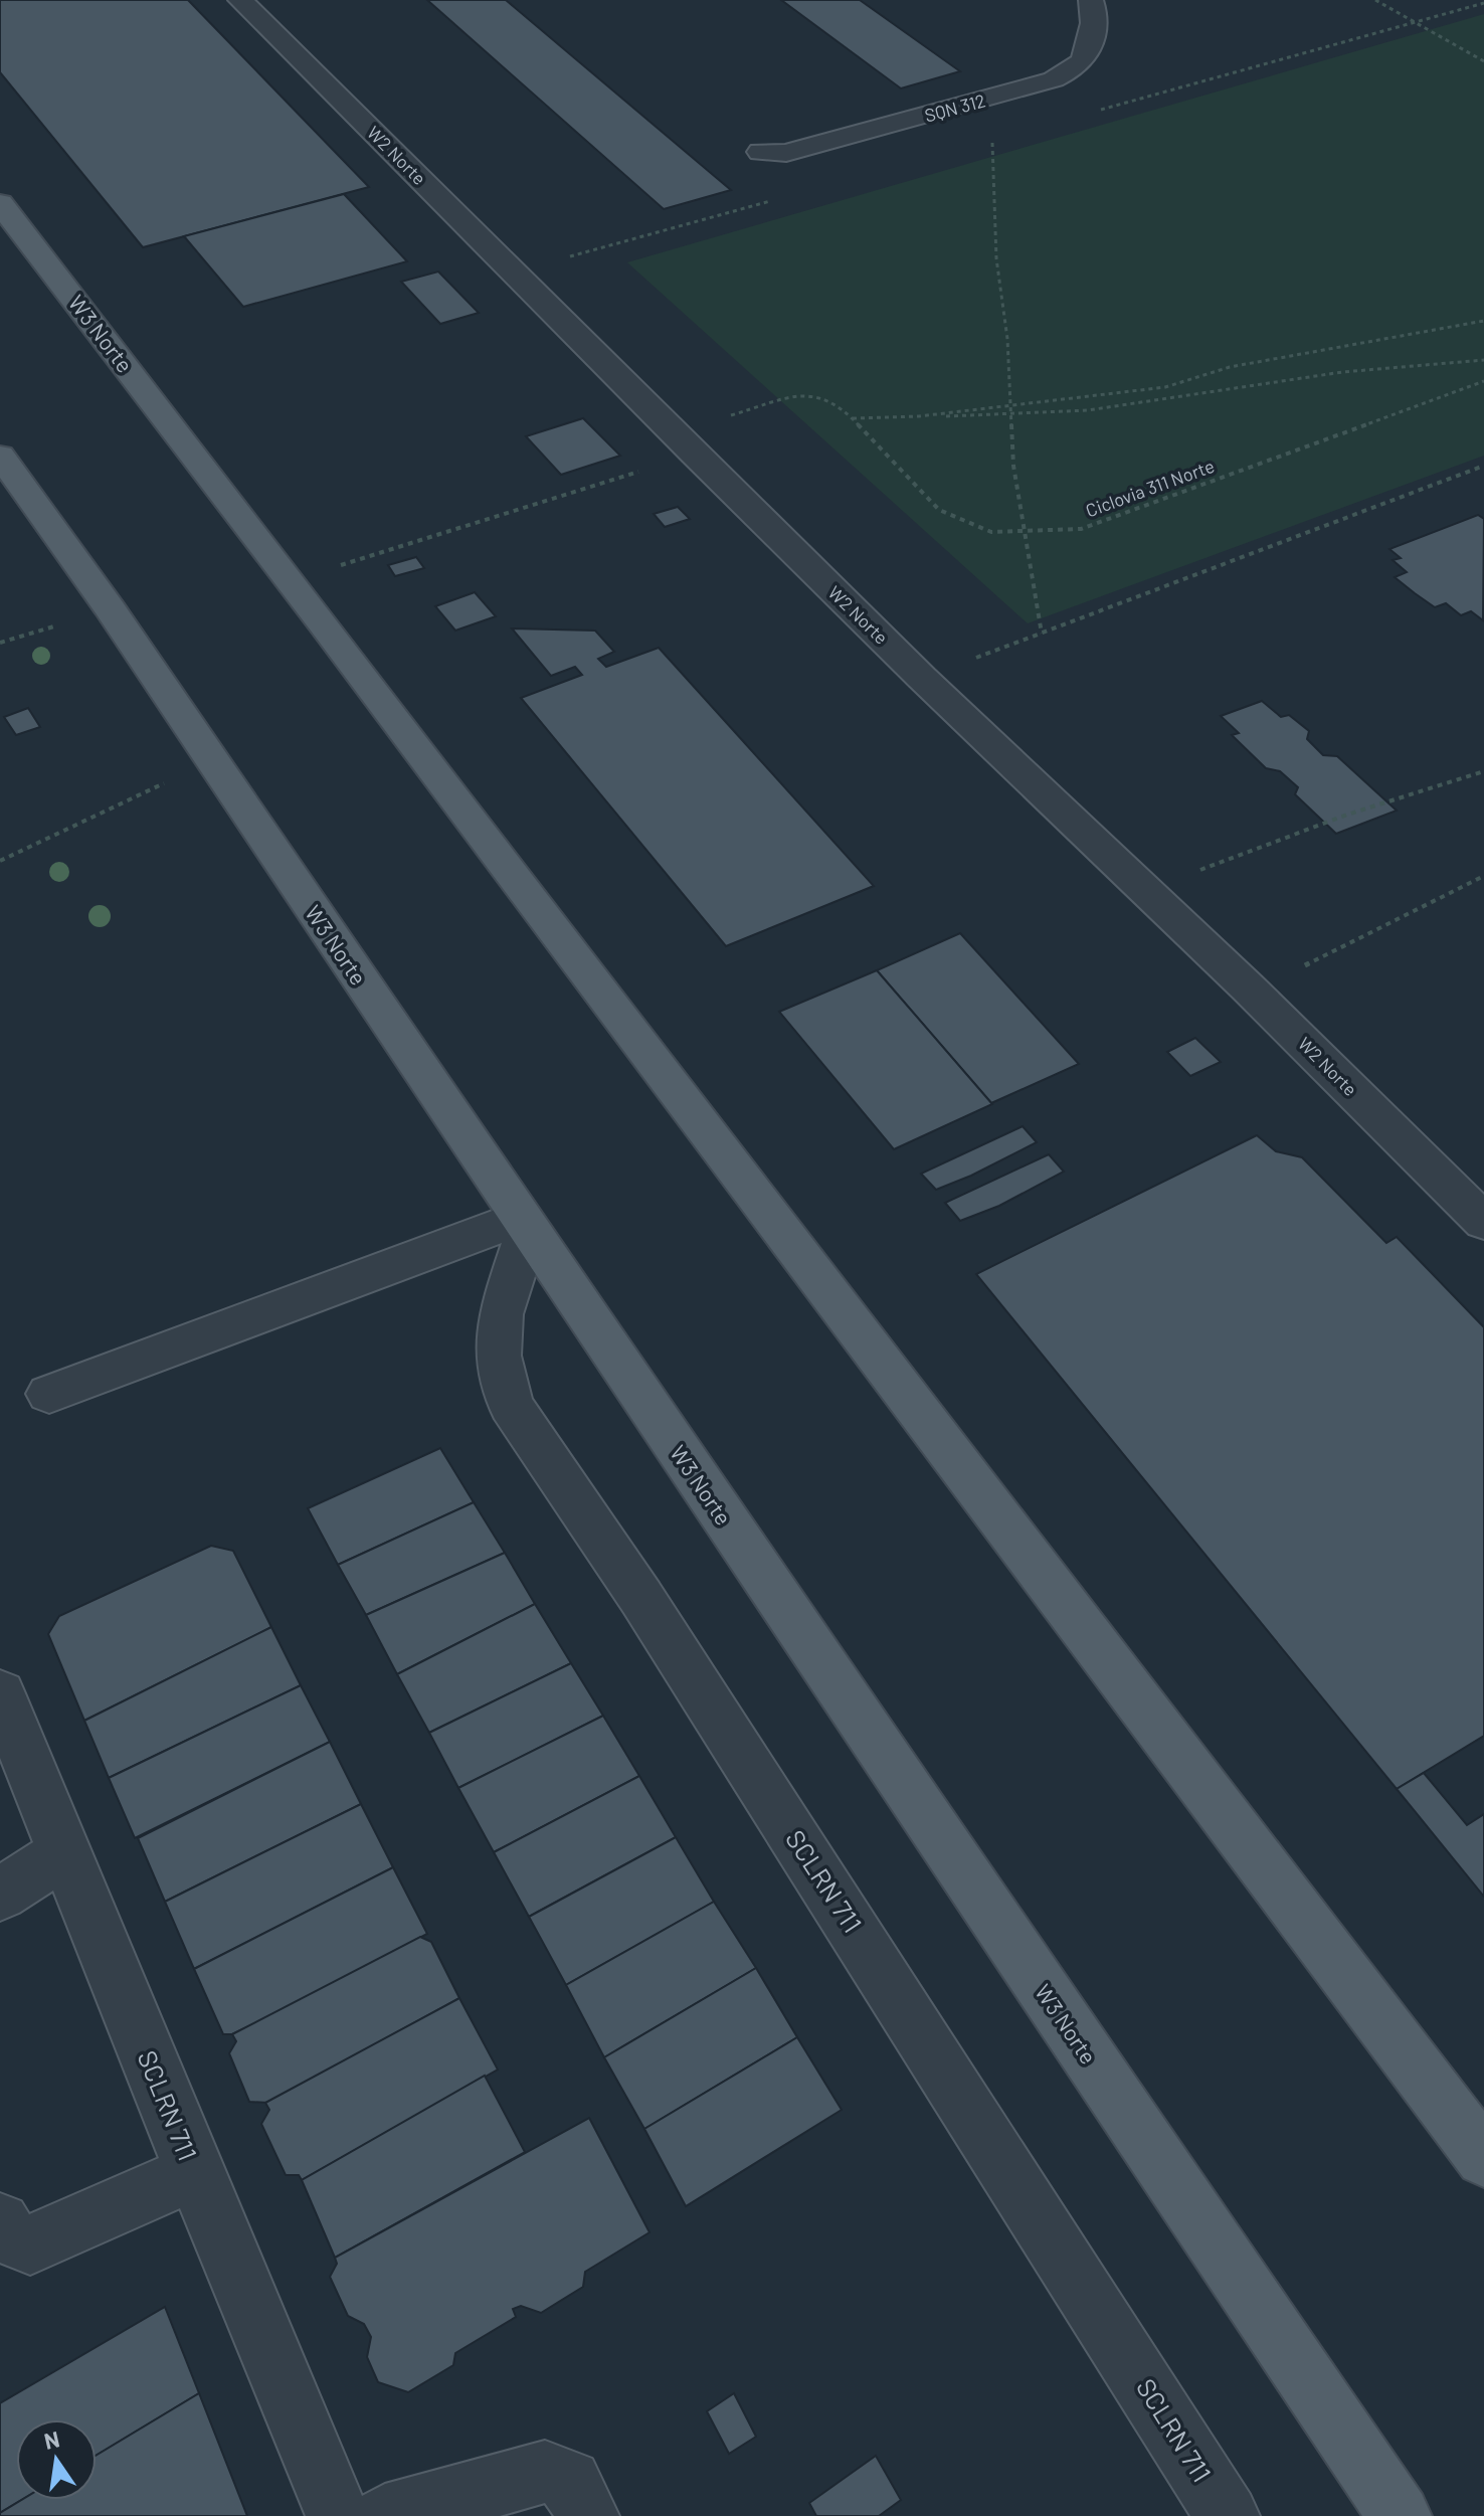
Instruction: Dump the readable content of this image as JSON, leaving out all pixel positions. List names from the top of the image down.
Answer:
{
  "streets": {
    "main road": ["W3 Norte"],
    "street": ["SQN 312", "W2 Norte", "SCLRN 711"],
    "path": ["Ciclovia 311 Norte"]
  },
  "crossings": [
    ["W2 Norte", "Ciclovia 311 Norte"],
    ["W3 Norte", "Ciclovia 311 Norte"],
    ["W3 Norte", "SCLRN 711"]
  ],
  "north": "top"
}
